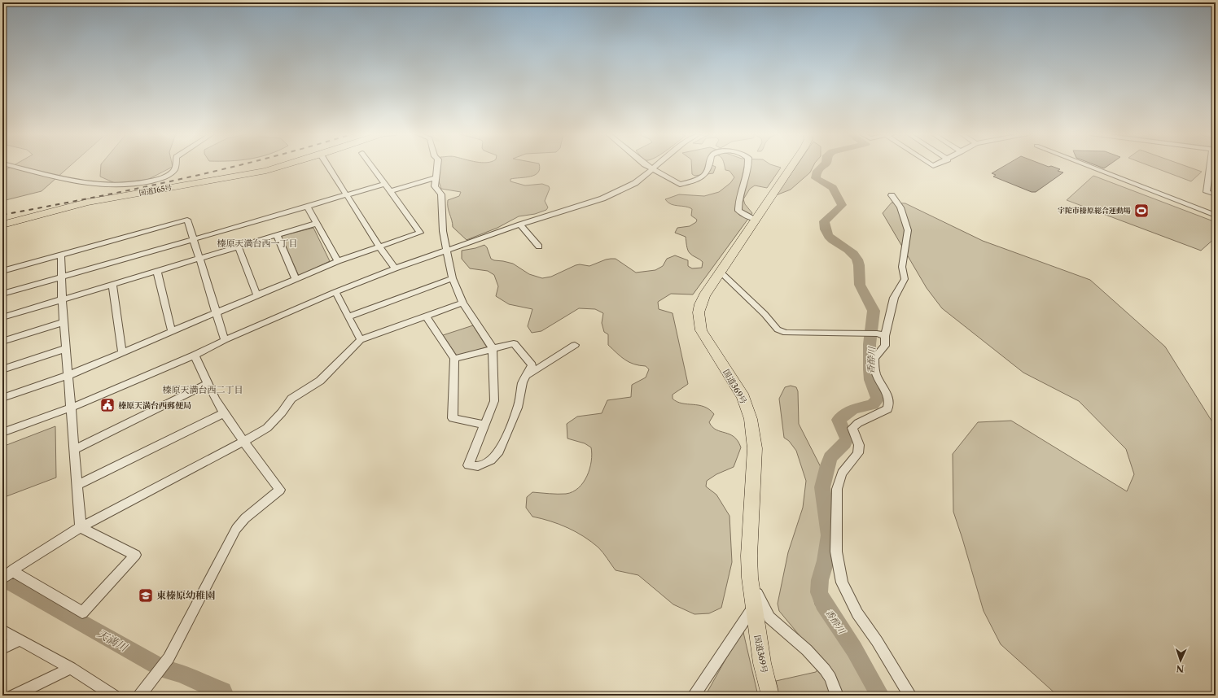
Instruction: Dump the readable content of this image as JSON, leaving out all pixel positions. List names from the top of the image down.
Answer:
{
  "streets": {
    "highway": ["国道165号", "国道369号"]
  },
  "districts": ["榛原天満台西一丁目", "榛原天満台西二丁目"],
  "water": ["香酔川", "天満川"],
  "places": {
    "sports": ["宇陀市榛原総合運動場"],
    "public building": ["榛原天満台西郵便局"],
    "school or university": ["東榛原幼稚園"]
  },
  "north": "bottom"
}
